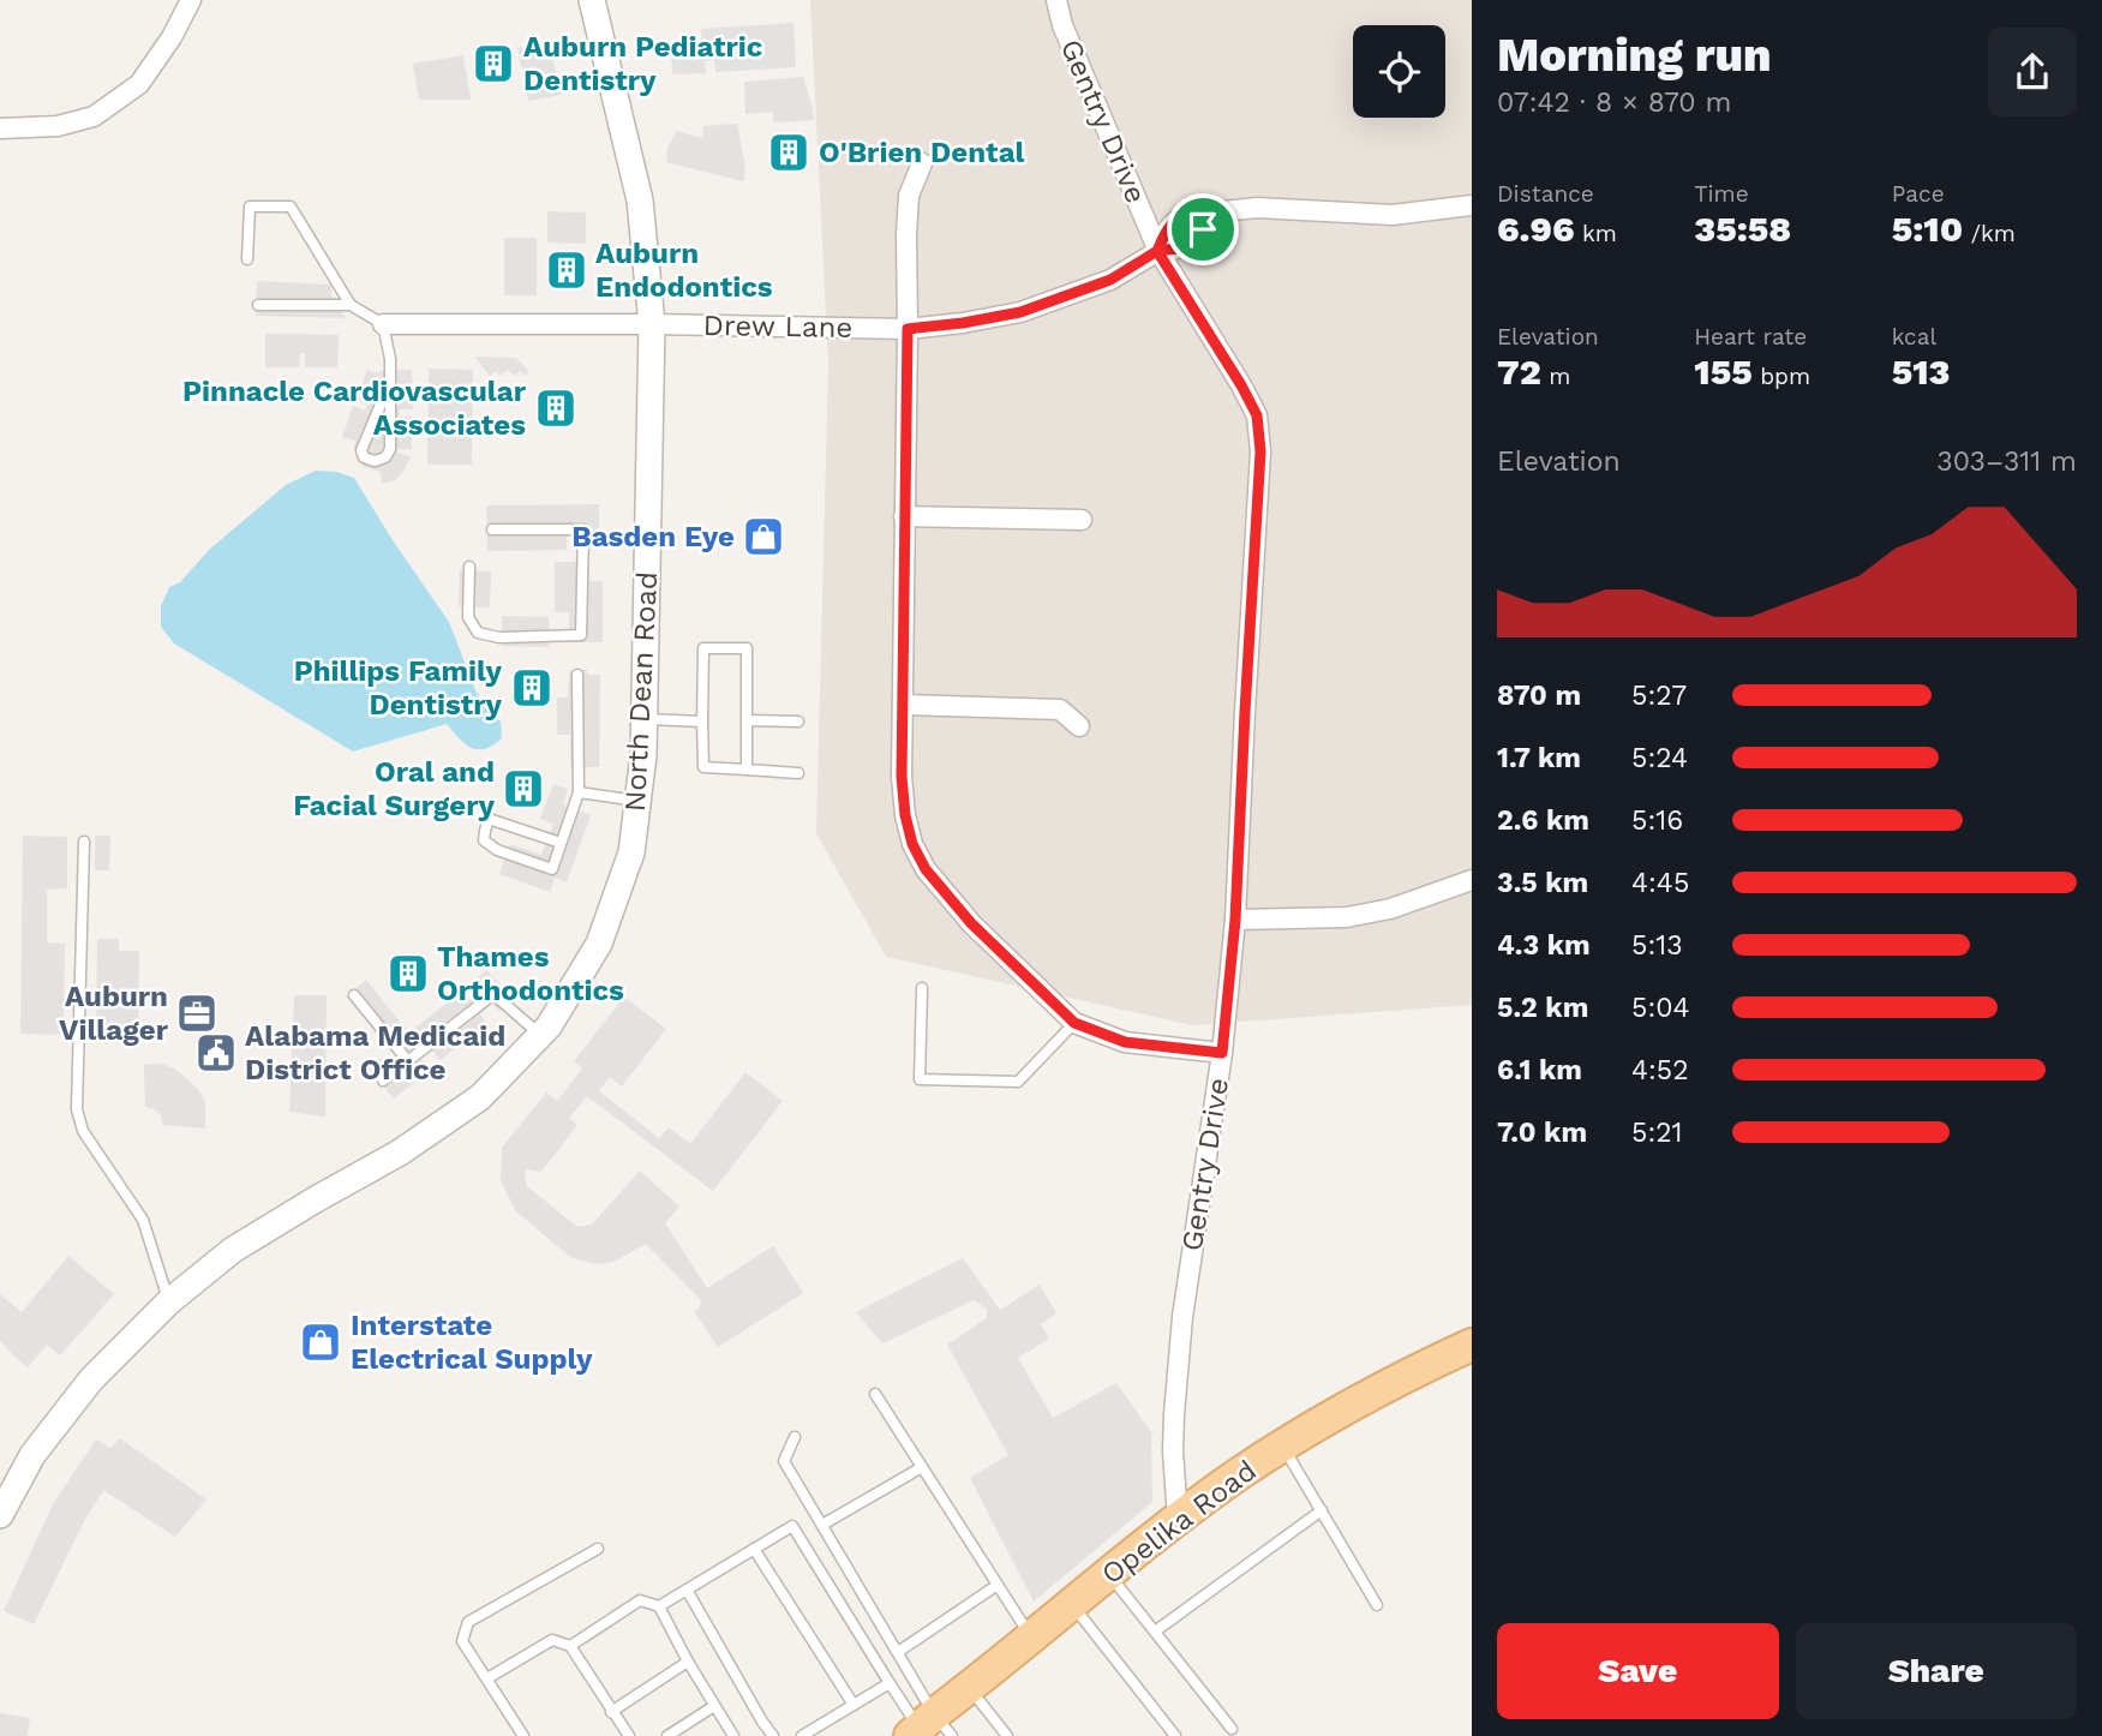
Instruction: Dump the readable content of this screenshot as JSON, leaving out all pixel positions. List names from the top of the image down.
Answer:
{
  "streets": {
    "main road": ["Opelika Road"],
    "street": ["Gentry Drive", "Drew Lane", "North Dean Road"]
  },
  "crossings": [
    ["Gentry Drive", "Drew Lane"],
    ["Gentry Drive", "Opelika Road"],
    ["Drew Lane", "North Dean Road"]
  ],
  "places": {
    "building": [
      "Auburn Pediatric Dentistry",
      "O'Brien Dental",
      "Auburn Endodontics",
      "Pinnacle Cardiovascular Associates",
      "Phillips Family Dentistry",
      "Oral and Facial Surgery",
      "Thames Orthodontics"
    ],
    "shop": ["Basden Eye", "Interstate Electrical Supply"],
    "office": ["Auburn Villager"],
    "public building": ["Alabama Medicaid District Office"]
  },
  "page": {
    "heading": ["Morning run", "07:42 · 8 × 870 m"],
    "stats": [
      ["Distance", "6.96 km"],
      ["Time", "35:58"],
      ["Pace", "5:10 /km"],
      ["Elevation", "72 m"],
      ["Heart rate", "155 bpm"],
      ["kcal", "513"]
    ],
    "chart": ["Elevation", "303–311 m"],
    "list": [
      {
        "name": "870 m",
        "note": "5:27"
      },
      {
        "name": "1.7 km",
        "note": "5:24"
      },
      {
        "name": "2.6 km",
        "note": "5:16"
      },
      {
        "name": "3.5 km",
        "note": "4:45"
      },
      {
        "name": "4.3 km",
        "note": "5:13"
      },
      {
        "name": "5.2 km",
        "note": "5:04"
      },
      {
        "name": "6.1 km",
        "note": "4:52"
      },
      {
        "name": "7.0 km",
        "note": "5:21"
      }
    ],
    "buttons": ["Save", "Share"]
  }
}
